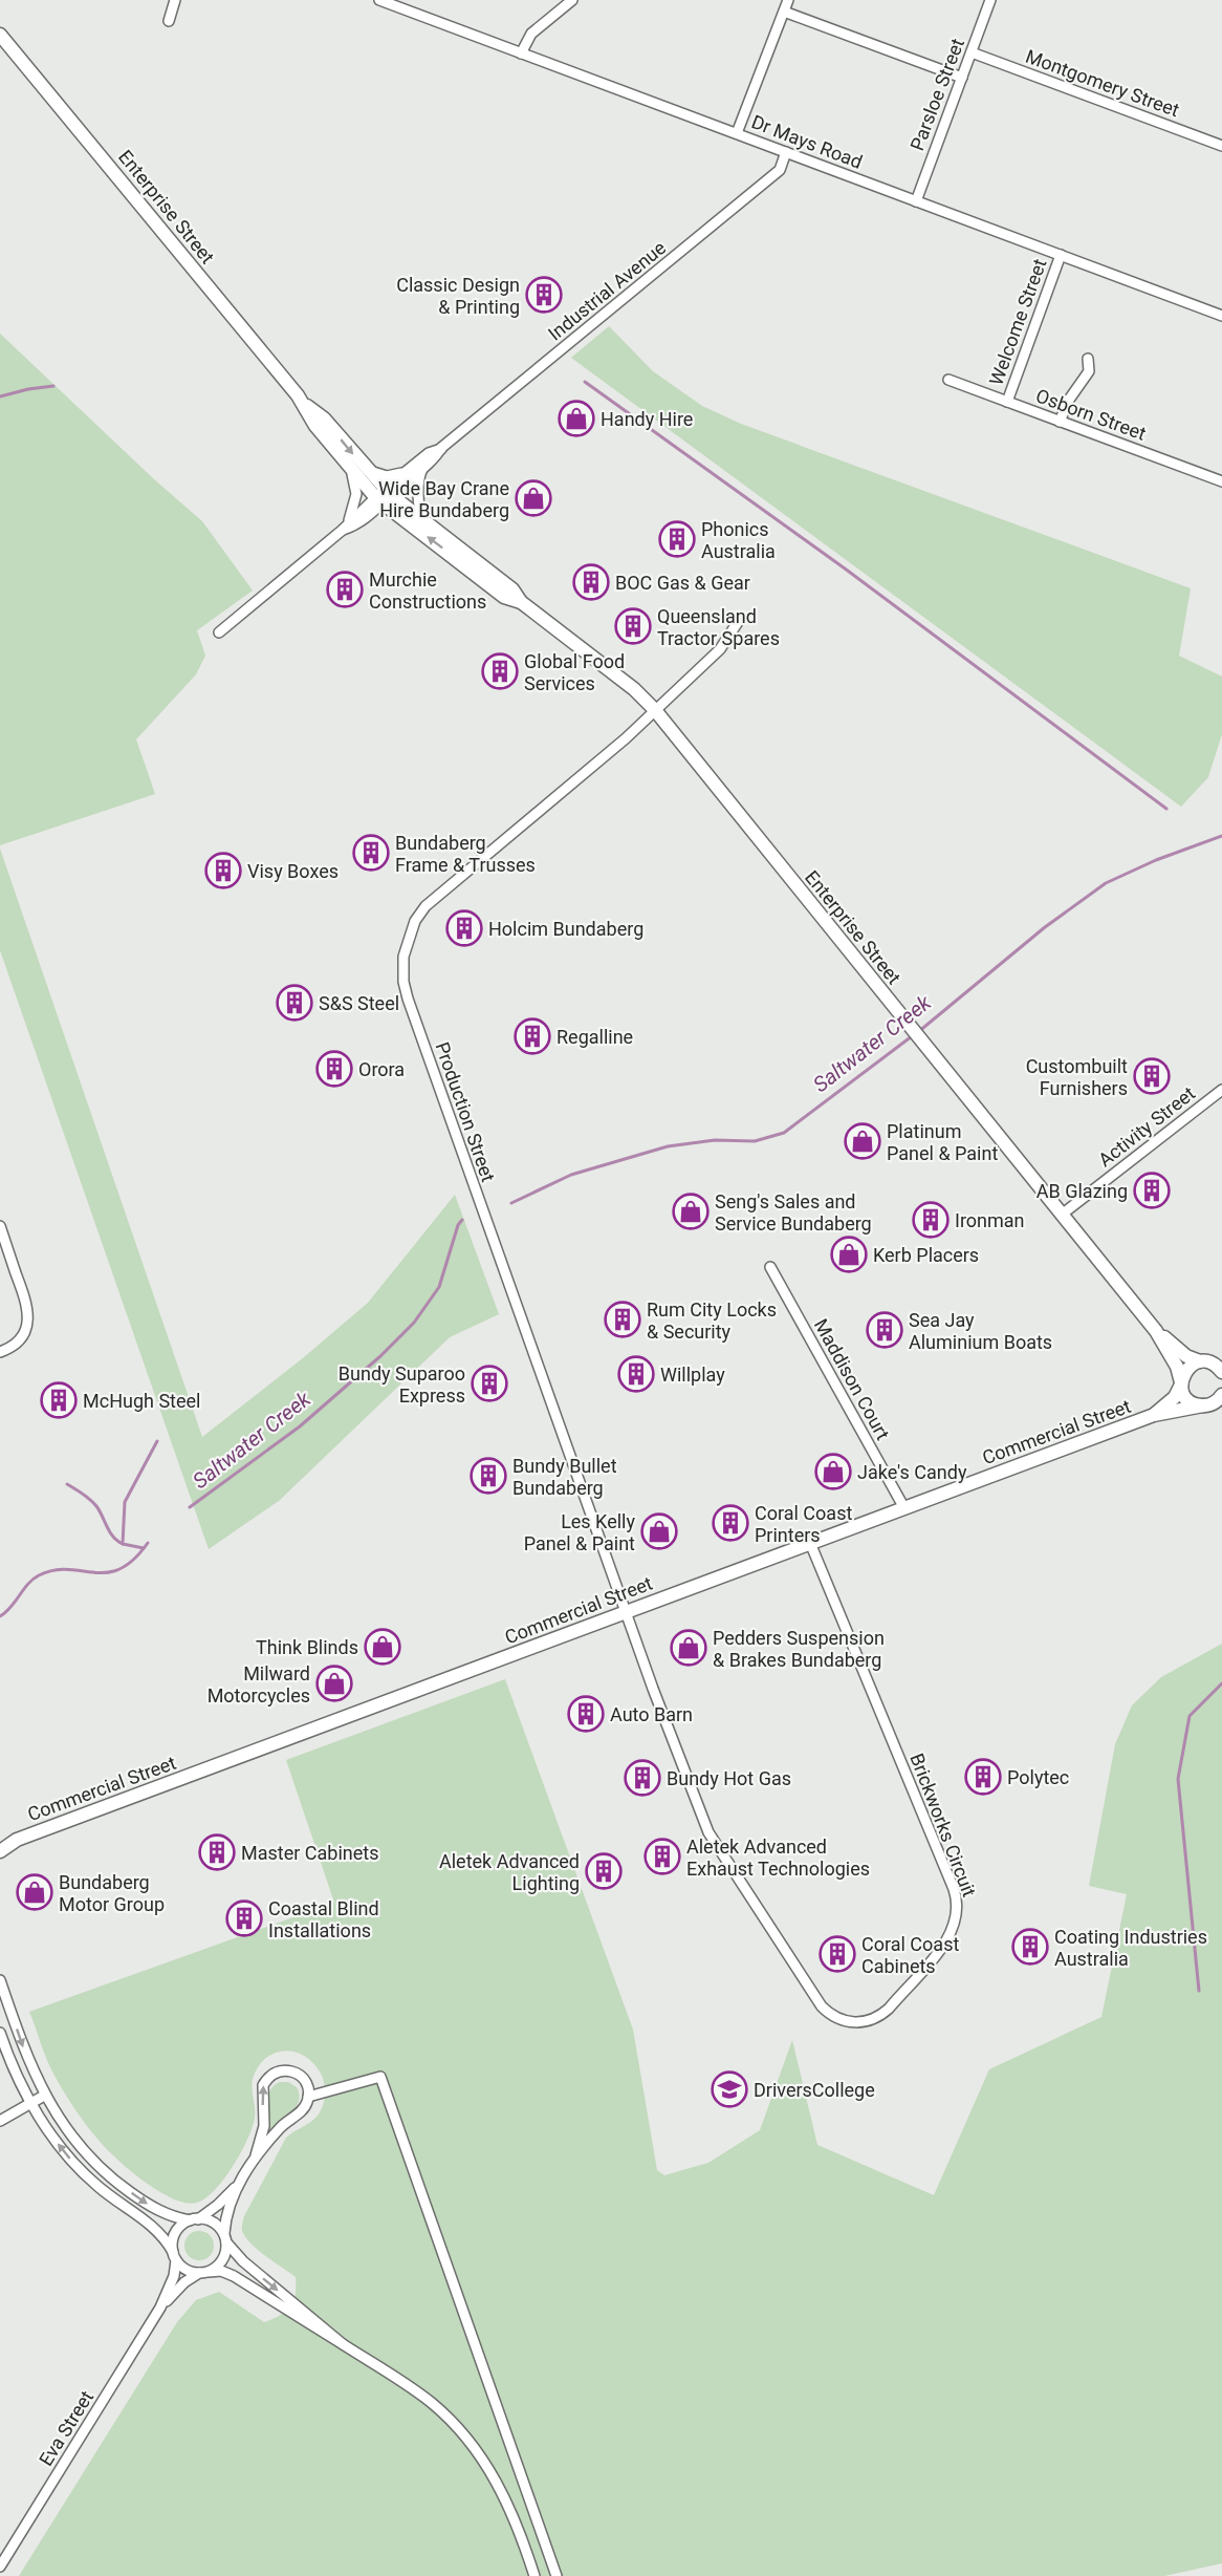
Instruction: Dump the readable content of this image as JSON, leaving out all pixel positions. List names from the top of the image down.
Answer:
{
  "streets": {
    "street": [
      "Montgomery Street",
      "Parsloe Street",
      "Dr Mays Road",
      "Enterprise Street",
      "Industrial Avenue",
      "Welcome Street",
      "Osborn Street",
      "Production Street",
      "Activity Street",
      "Maddison Court",
      "Commercial Street",
      "Brickworks Circuit",
      "Eva Street"
    ]
  },
  "crossings": [
    ["Montgomery Street", "Parsloe Street"],
    ["Parsloe Street", "Dr Mays Road"],
    ["Dr Mays Road", "Industrial Avenue"],
    ["Dr Mays Road", "Welcome Street"],
    ["Enterprise Street", "Industrial Avenue"],
    ["Enterprise Street", "Production Street"],
    ["Enterprise Street", "Activity Street"],
    ["Enterprise Street", "Commercial Street"],
    ["Welcome Street", "Osborn Street"],
    ["Production Street", "Commercial Street"],
    ["Production Street", "Brickworks Circuit"],
    ["Maddison Court", "Commercial Street"],
    ["Commercial Street", "Brickworks Circuit"]
  ],
  "water": ["Saltwater Creek"],
  "places": {
    "building": [
      "Classic Design & Printing",
      "Phonics Australia",
      "BOC Gas & Gear",
      "Murchie Constructions",
      "Queensland Tractor Spares",
      "Global Food Services",
      "Bundaberg Frame & Trusses",
      "Visy Boxes",
      "Holcim Bundaberg",
      "S&S Steel",
      "Regalline",
      "Orora",
      "Custombuilt Furnishers",
      "AB Glazing",
      "Ironman",
      "Rum City Locks & Security",
      "Sea Jay Aluminium Boats",
      "Willplay",
      "Bundy Suparoo Express",
      "McHugh Steel",
      "Bundy Bullet Bundaberg",
      "Coral Coast Printers",
      "Auto Barn",
      "Polytec",
      "Bundy Hot Gas",
      "Master Cabinets",
      "Aletek Advanced Exhaust Technologies",
      "Aletek Advanced Lighting",
      "Coastal Blind Installations",
      "Coating Industries Australia",
      "Coral Coast Cabinets"
    ],
    "shop": [
      "Handy Hire",
      "Wide Bay Crane Hire Bundaberg",
      "Platinum Panel & Paint",
      "Seng's Sales and Service Bundaberg",
      "Kerb Placers",
      "Jake's Candy",
      "Les Kelly Panel & Paint",
      "Think Blinds",
      "Pedders Suspension & Brakes Bundaberg",
      "Milward Motorcycles",
      "Bundaberg Motor Group"
    ],
    "school or university": ["DriversCollege"]
  }
}
